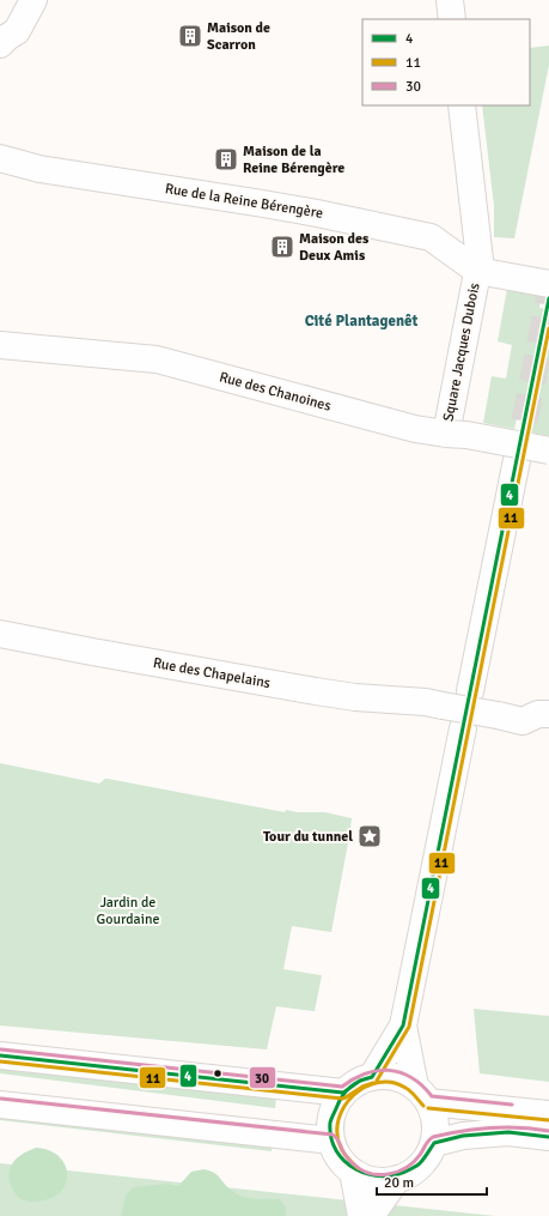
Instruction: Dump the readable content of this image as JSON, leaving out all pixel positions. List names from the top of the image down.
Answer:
{
  "streets": {
    "street": [
      "Rue de la Reine Bérengère",
      "Square Jacques Dubois",
      "Rue des Chanoines",
      "Rue des Chapelains"
    ]
  },
  "crossings": [
    ["Rue de la Reine Bérengère", "Square Jacques Dubois"],
    ["Square Jacques Dubois", "Rue des Chanoines"]
  ],
  "districts": ["Cité Plantagenêt"],
  "parks": ["Jardin de Gourdaine"],
  "places": {
    "building": ["Maison de Scarron", "Maison de la Reine Bérengère", "Maison des Deux Amis"],
    "place": ["Tour du tunnel"]
  },
  "lines": ["transit line 4", "transit line 11", "transit line 30"],
  "legend": ["4", "11", "30"],
  "scale_bar": "20 m"
}
